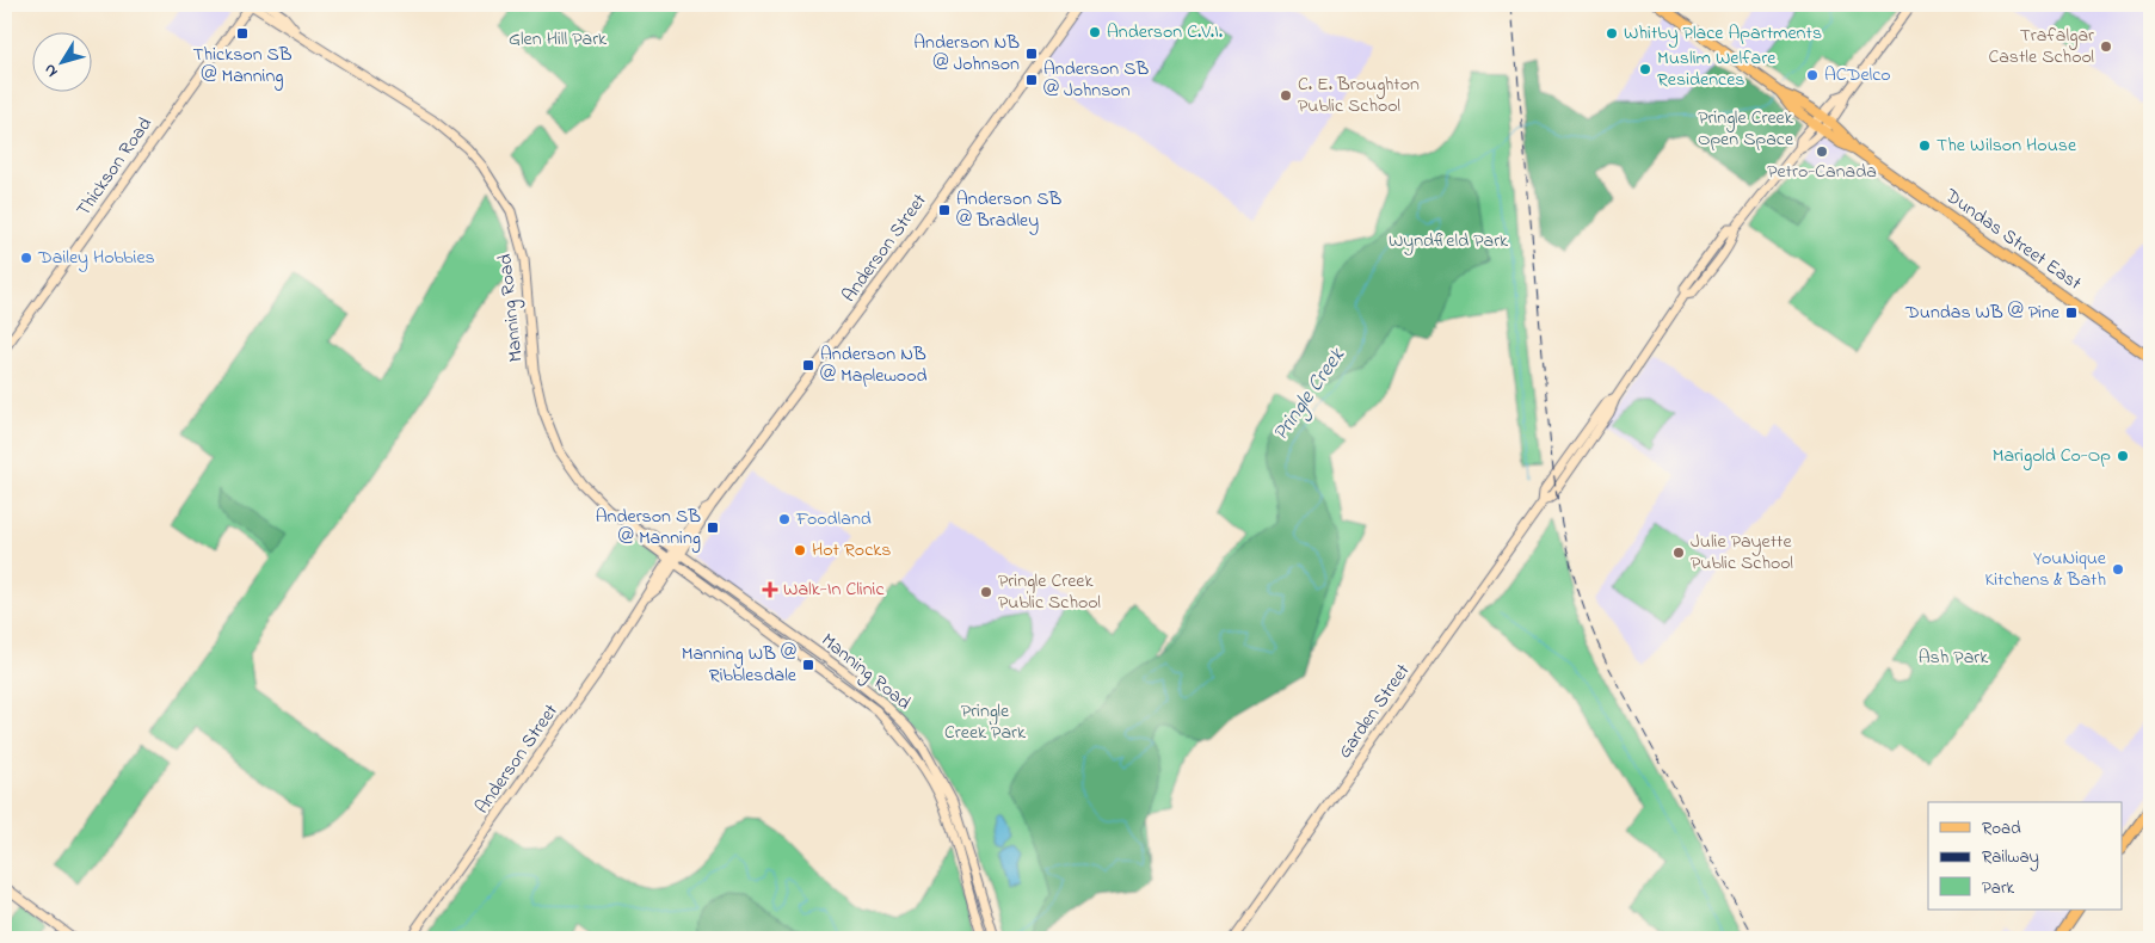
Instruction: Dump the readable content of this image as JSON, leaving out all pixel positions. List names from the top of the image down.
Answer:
{
  "streets": {
    "main road": [
      "Thickson Road",
      "Dundas Street East",
      "Anderson Street",
      "Manning Road",
      "Garden Street"
    ]
  },
  "crossings": [
    ["Thickson Road", "Manning Road"],
    ["Dundas Street East", "Garden Street"],
    ["Anderson Street", "Manning Road"]
  ],
  "water": ["Pringle Creek"],
  "parks": [
    "Glen Hill Park",
    "Pringle Creek Open Space",
    "Wyndfield Park",
    "Ash Park",
    "Pringle Creek Park"
  ],
  "places": {
    "other": [
      "Anderson C.V.I.",
      "Whitby Place Apartments",
      "Trafalgar Castle School",
      "Muslim Welfare Residences",
      "ACDelco",
      "C. E. Broughton Public School",
      "The Wilson House",
      "Petro-Canada",
      "Dailey Hobbies",
      "Marigold Co-Op",
      "Foodland",
      "Hot Rocks",
      "Julie Payette Public School",
      "YouNique Kitchens & Bath",
      "Pringle Creek Public School"
    ],
    "transit": [
      "Thickson SB @ Manning",
      "Anderson NB @ Johnson",
      "Anderson SB @ Johnson",
      "Anderson SB @ Bradley",
      "Dundas WB @ Pine",
      "Anderson NB @ Maplewood",
      "Anderson SB @ Manning",
      "Manning WB @ Ribblesdale"
    ],
    "health": ["Walk-In Clinic"]
  },
  "legend": ["Road", "Railway", "Park"],
  "north": "bottom left"
}
